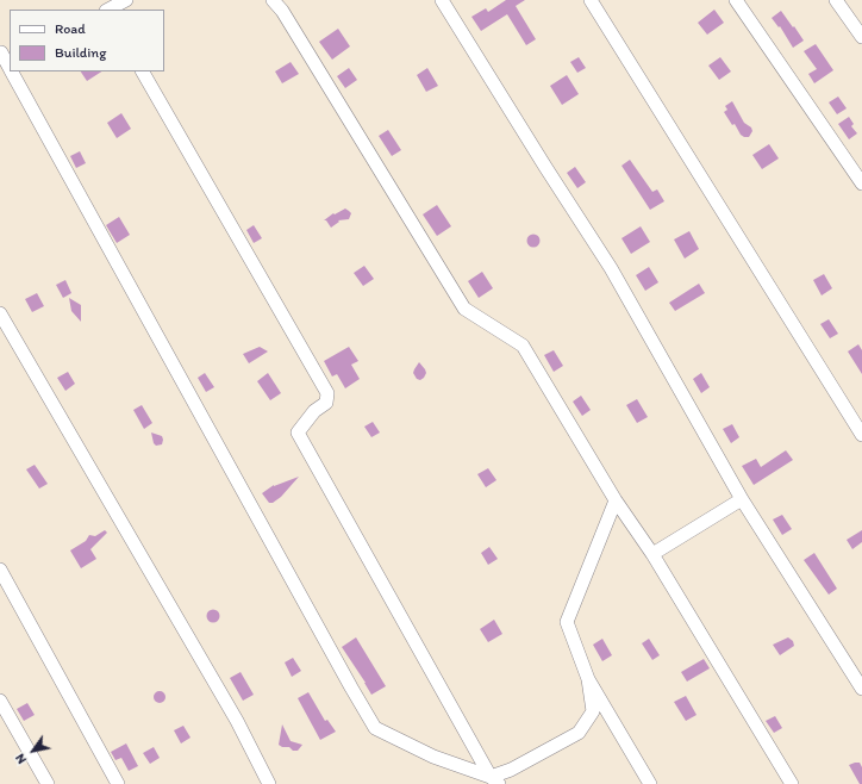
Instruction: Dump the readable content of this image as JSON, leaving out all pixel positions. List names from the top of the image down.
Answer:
{
  "legend": ["Road", "Building"],
  "north": "bottom left"
}
